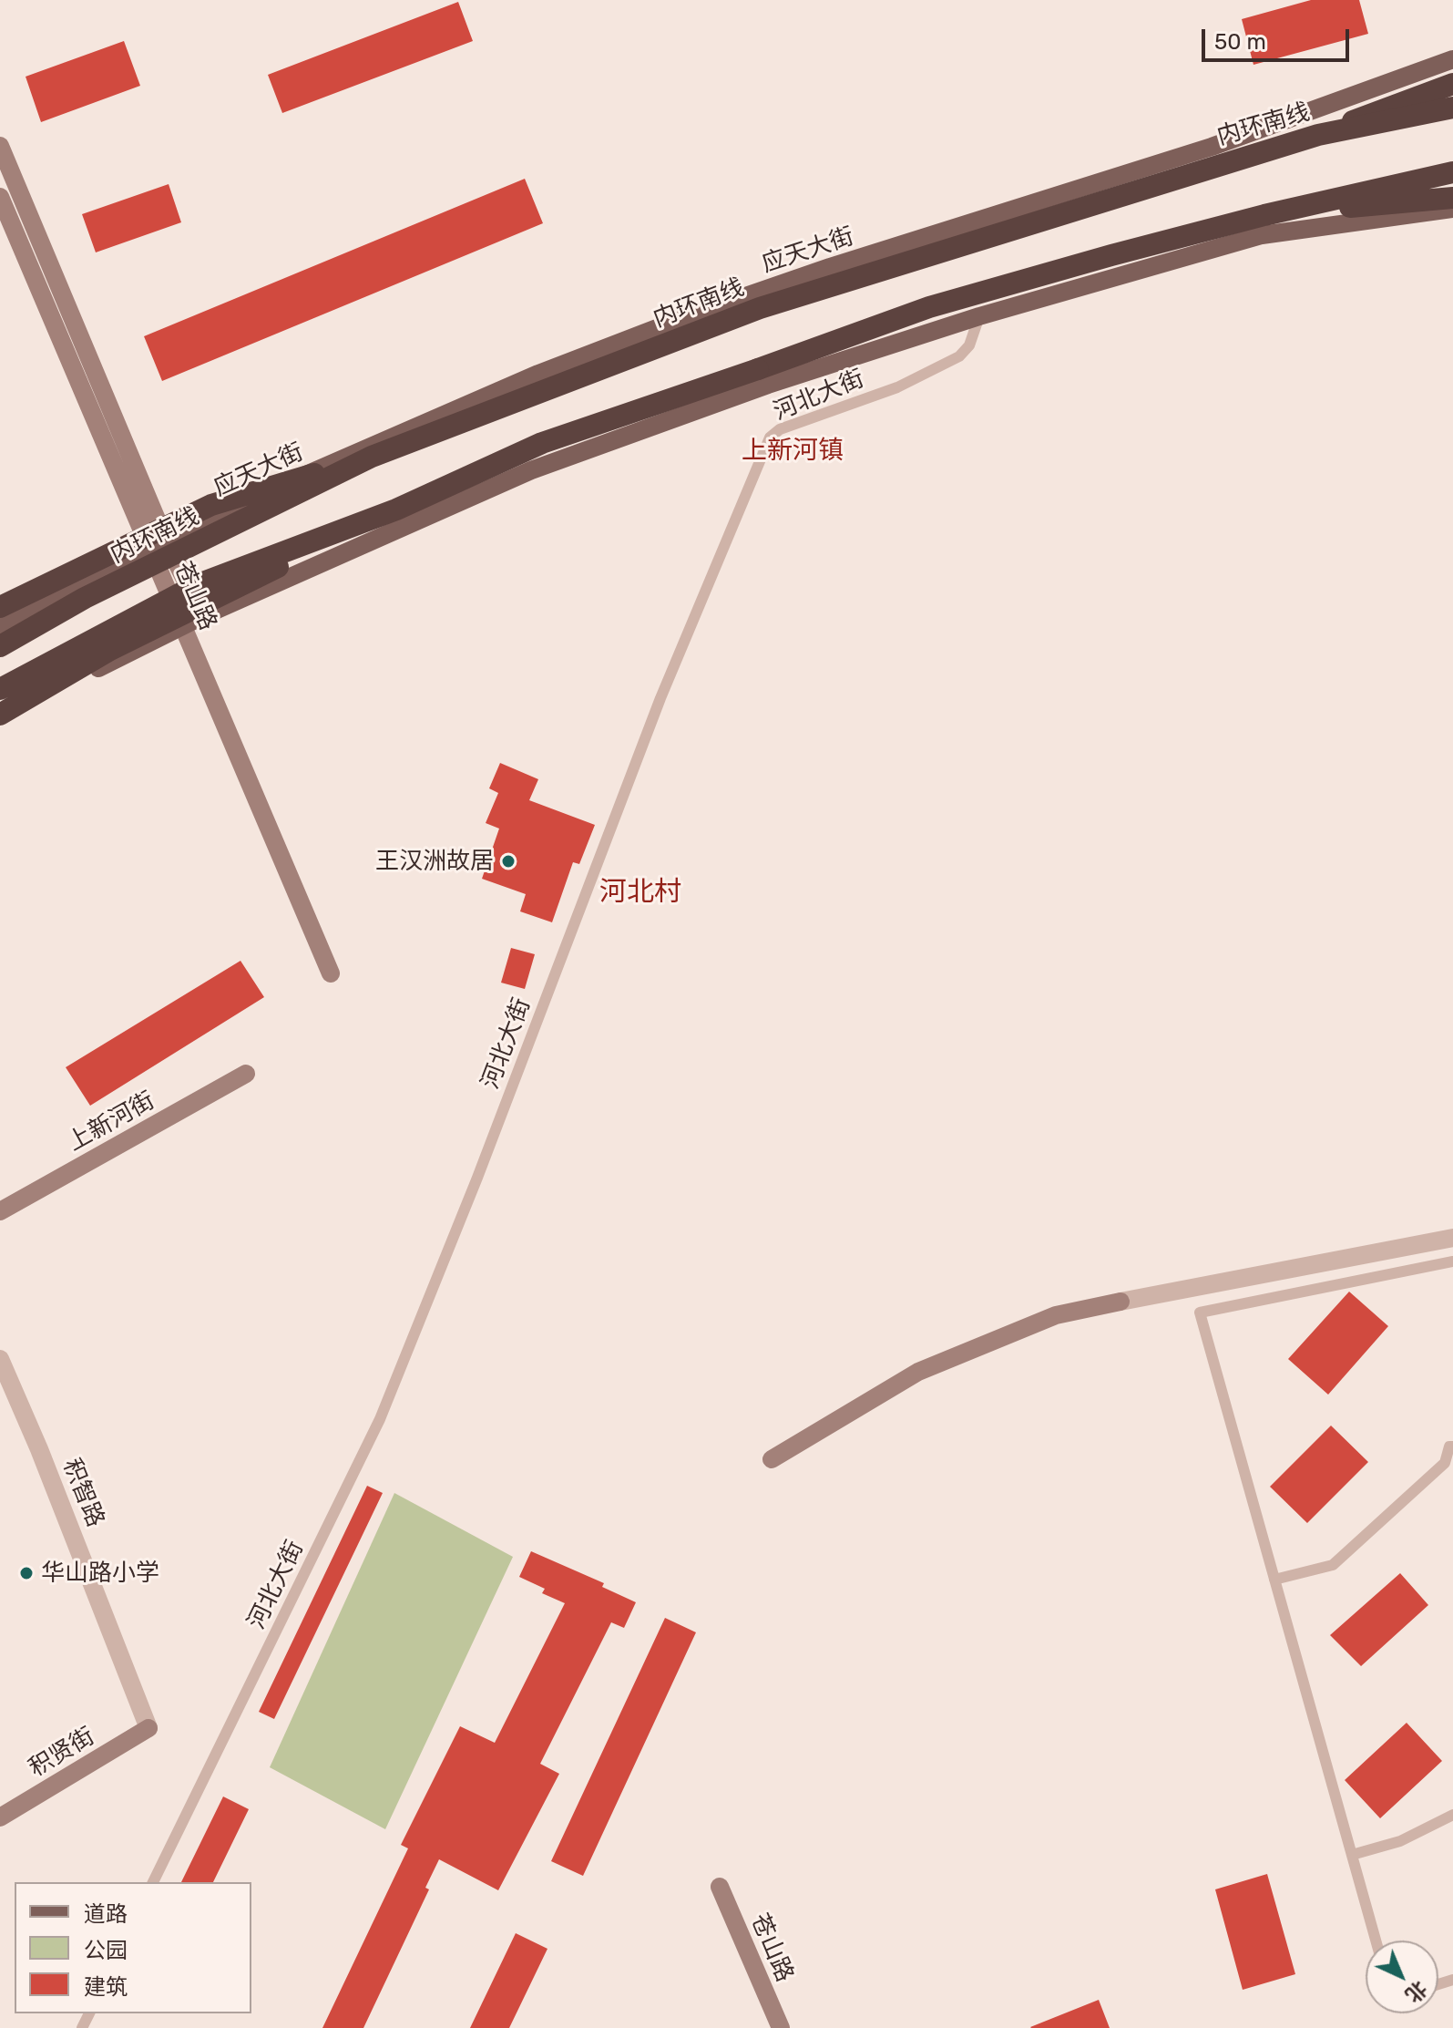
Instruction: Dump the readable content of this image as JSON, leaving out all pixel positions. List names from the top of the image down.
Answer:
{
  "streets": {
    "highway": ["内环南线"],
    "main road": ["应天大街"],
    "street": [
      "苍山路",
      "上新河街",
      "积智路",
      "积贤街"
    ],
    "lane": ["河北大街"]
  },
  "crossings": [
    ["应天大街", "苍山路"],
    ["积智路", "积贤街"]
  ],
  "districts": ["上新河镇", "河北村"],
  "places": ["王汉洲故居", "华山路小学"],
  "legend": ["道路", "公园", "建筑"],
  "scale_bar": "50 m",
  "north": "bottom right"
}
